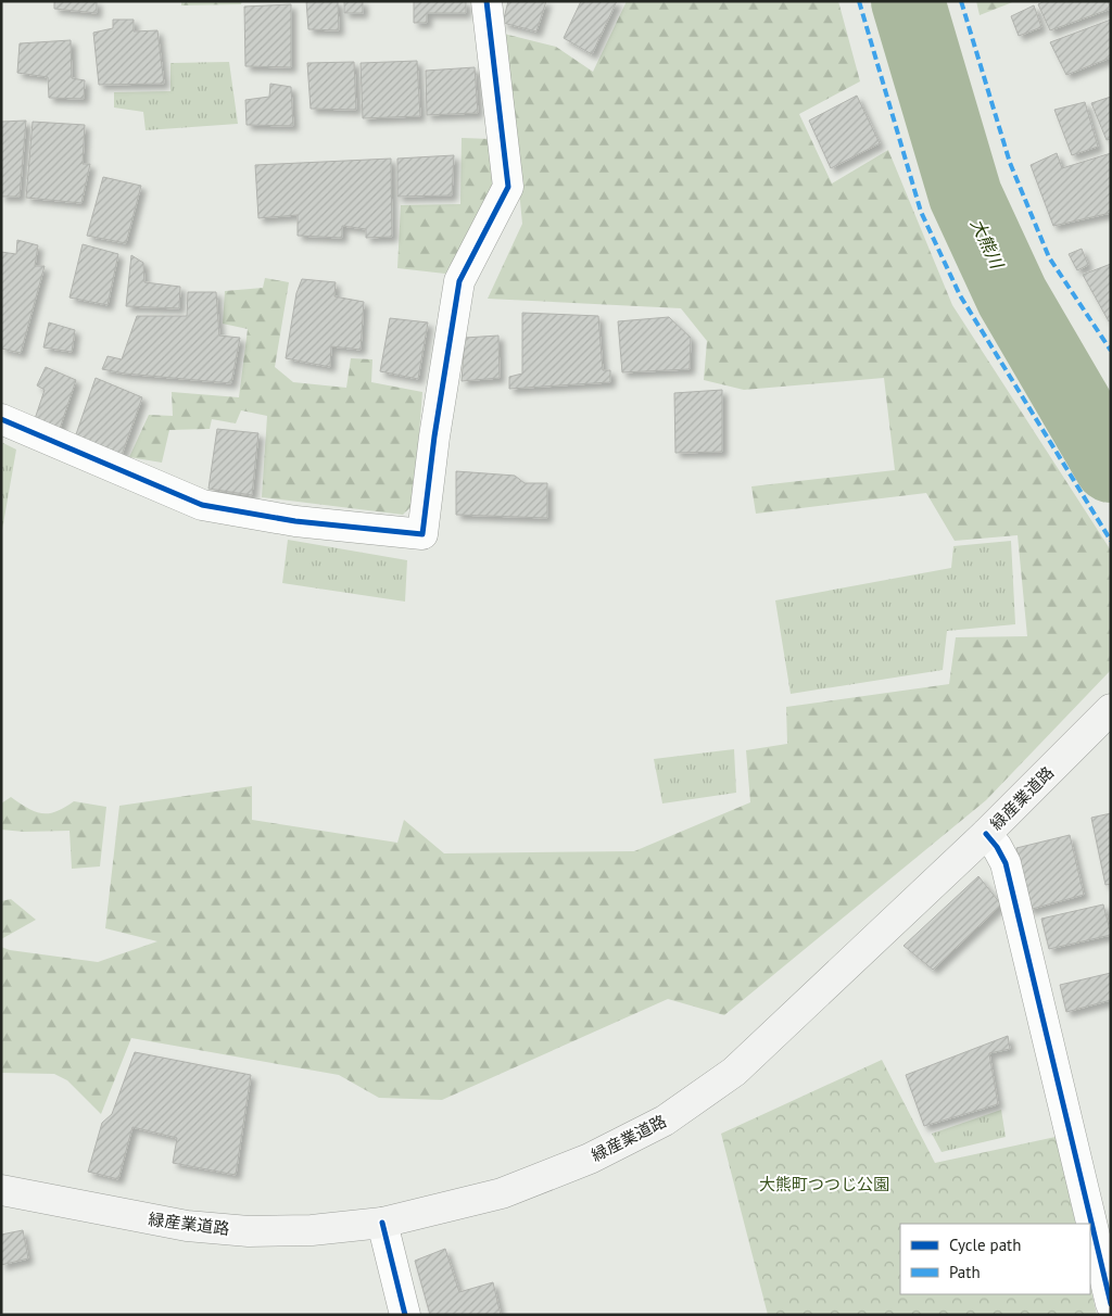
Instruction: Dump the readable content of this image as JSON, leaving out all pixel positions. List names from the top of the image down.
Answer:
{
  "streets": {
    "main road": ["緑産業道路"]
  },
  "water": ["大熊川"],
  "parks": ["大熊町つつじ公園"],
  "legend": ["Cycle path", "Path"]
}
